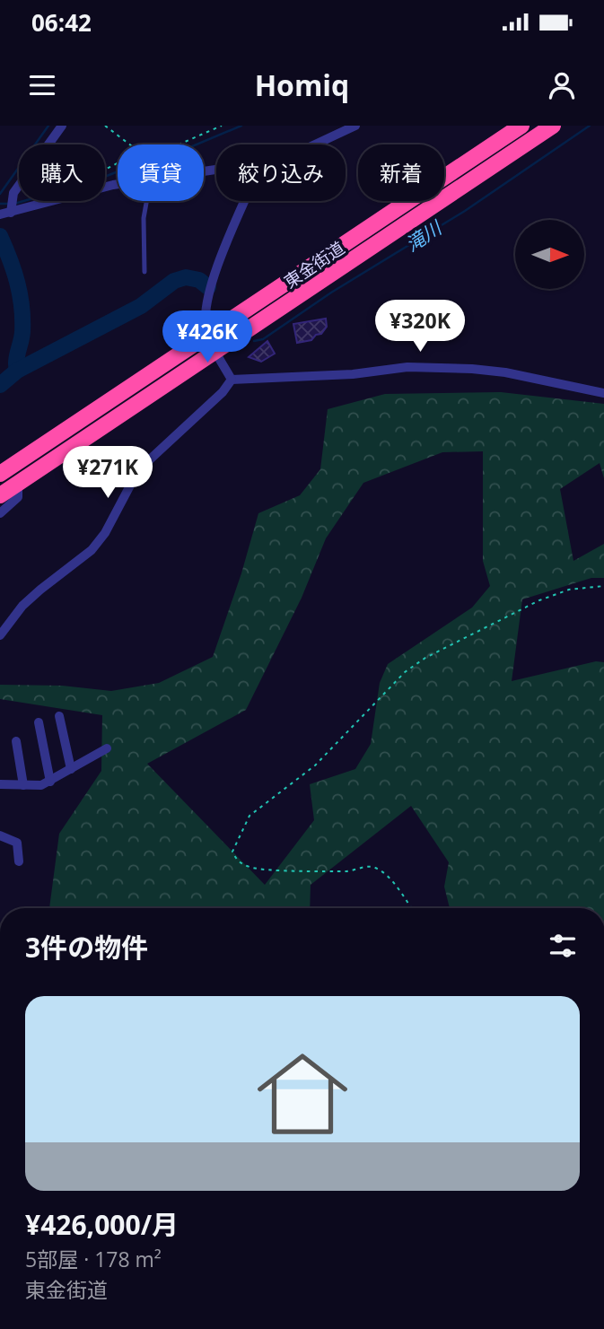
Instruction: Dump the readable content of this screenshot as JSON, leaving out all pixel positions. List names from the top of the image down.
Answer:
{
  "streets": {
    "highway": ["東金街道"]
  },
  "water": ["滝川"],
  "north": "right",
  "page": {
    "status": "06:42",
    "header": "Homiq",
    "chip": [
      "購入",
      "賃貸",
      "絞り込み",
      "新着"
    ],
    "price": ["¥320K", "¥426K", "¥271K"],
    "heading": "3件の物件",
    "list": [
      {
        "name": "¥426,000/月",
        "note": "5部屋 · 178 m² · 東金街道"
      }
    ]
  }
}
